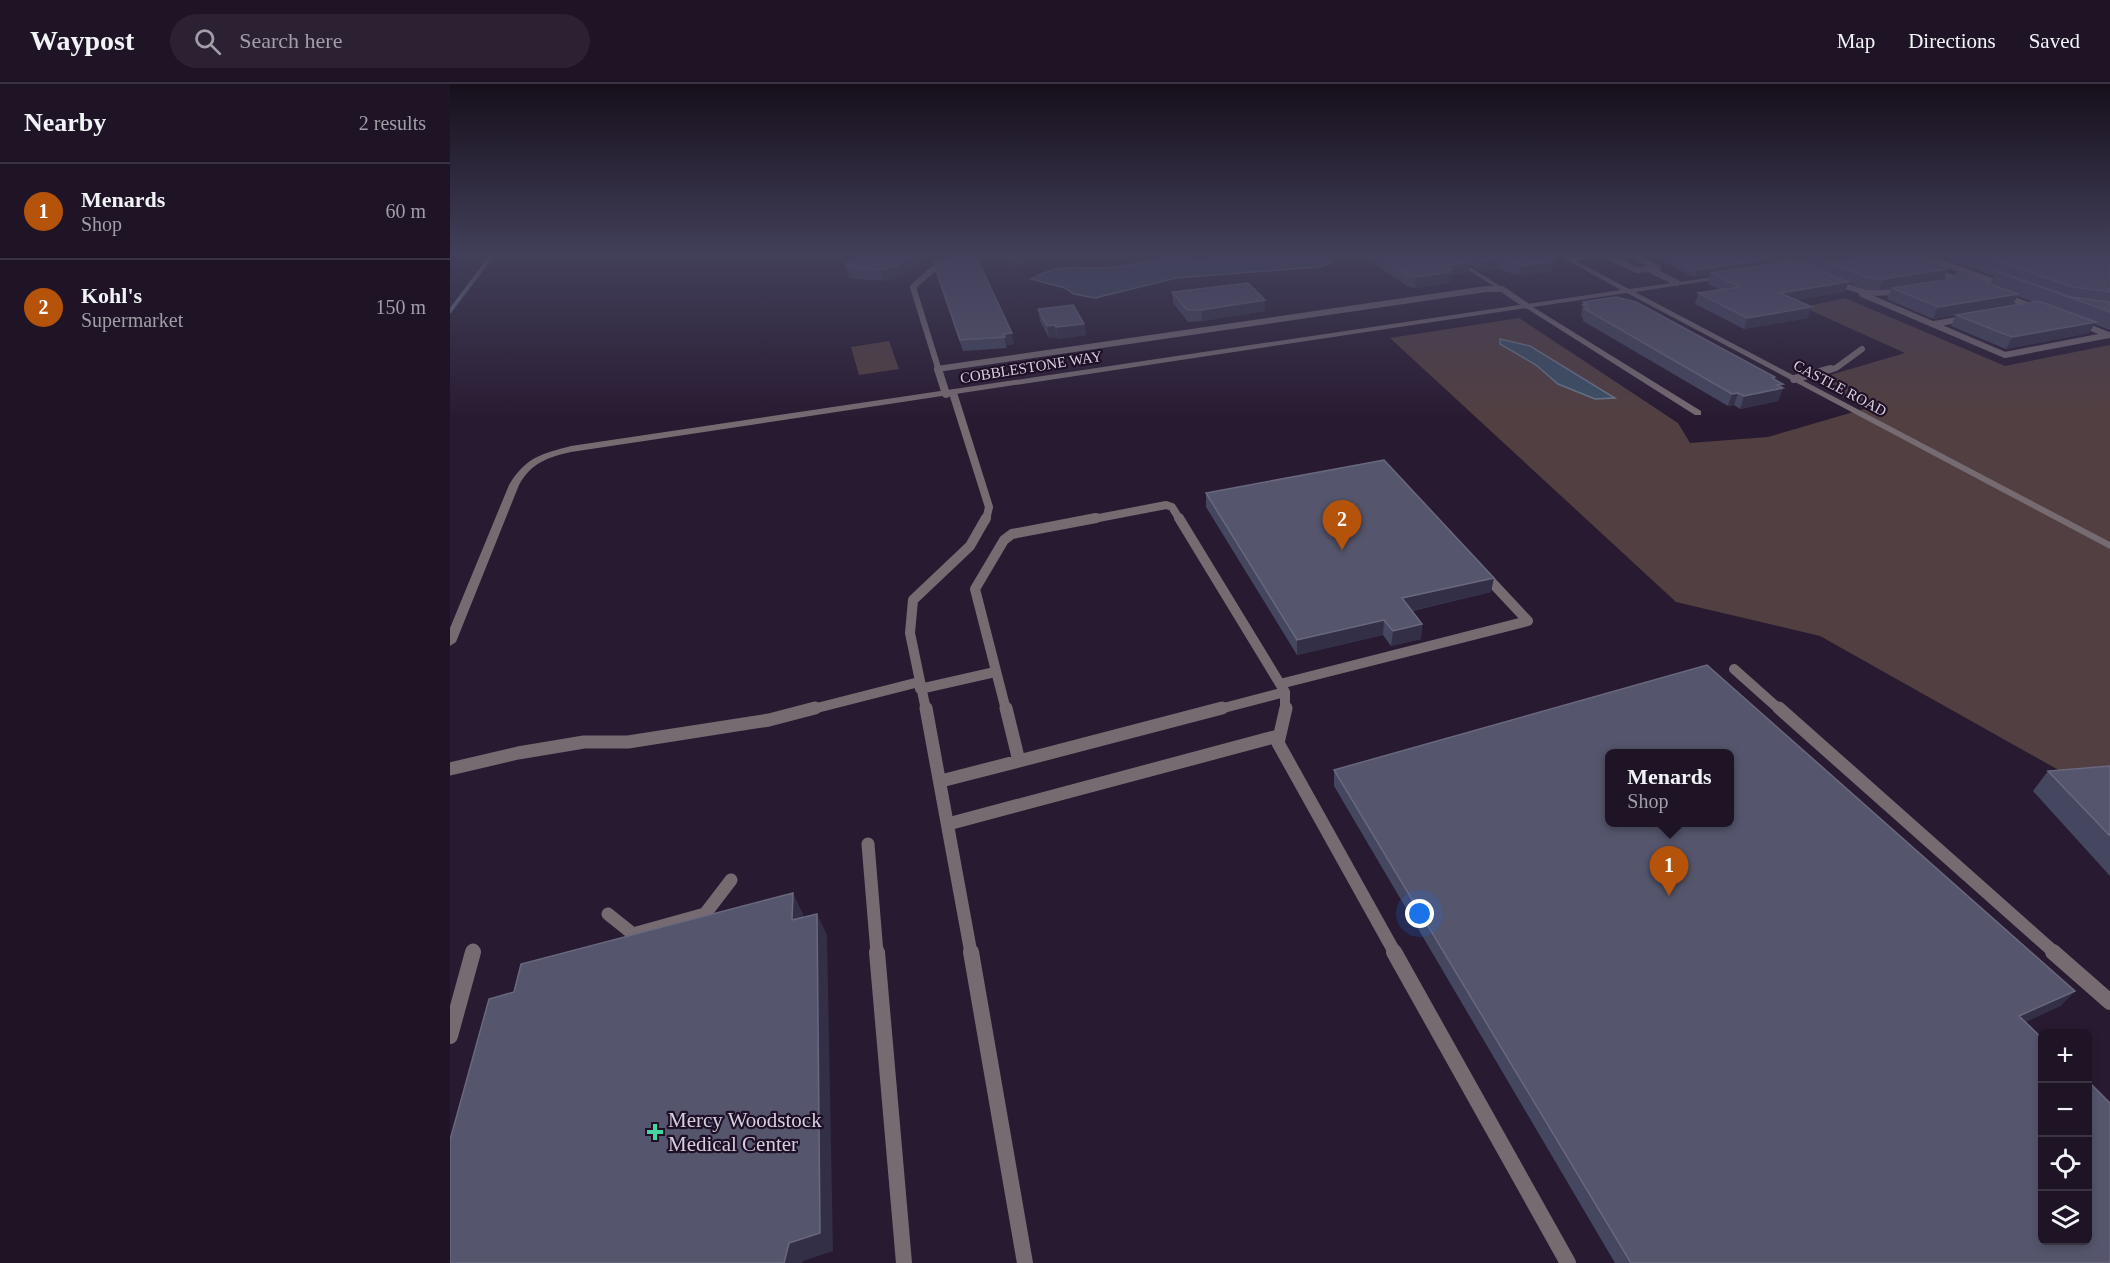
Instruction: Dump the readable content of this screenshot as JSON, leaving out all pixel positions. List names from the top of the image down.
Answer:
{
  "streets": {
    "street": ["COBBLESTONE WAY", "CASTLE ROAD"]
  },
  "places": {
    "health": ["Mercy Woodstock Medical Center"]
  },
  "page": {
    "header": "Waypost",
    "search": "Search here",
    "nav": ["Map", "Directions", "Saved"],
    "heading": ["Nearby", "2 results"],
    "list": [
      {
        "mark": "1",
        "name": "Menards",
        "note": "Shop",
        "value": "60 m"
      },
      {
        "mark": "2",
        "name": "Kohl's",
        "note": "Supermarket",
        "value": "150 m"
      }
    ],
    "pins": ["2", "1"],
    "popup": ["Menards", "Shop"],
    "map_buttons": ["+", "−"]
  }
}
